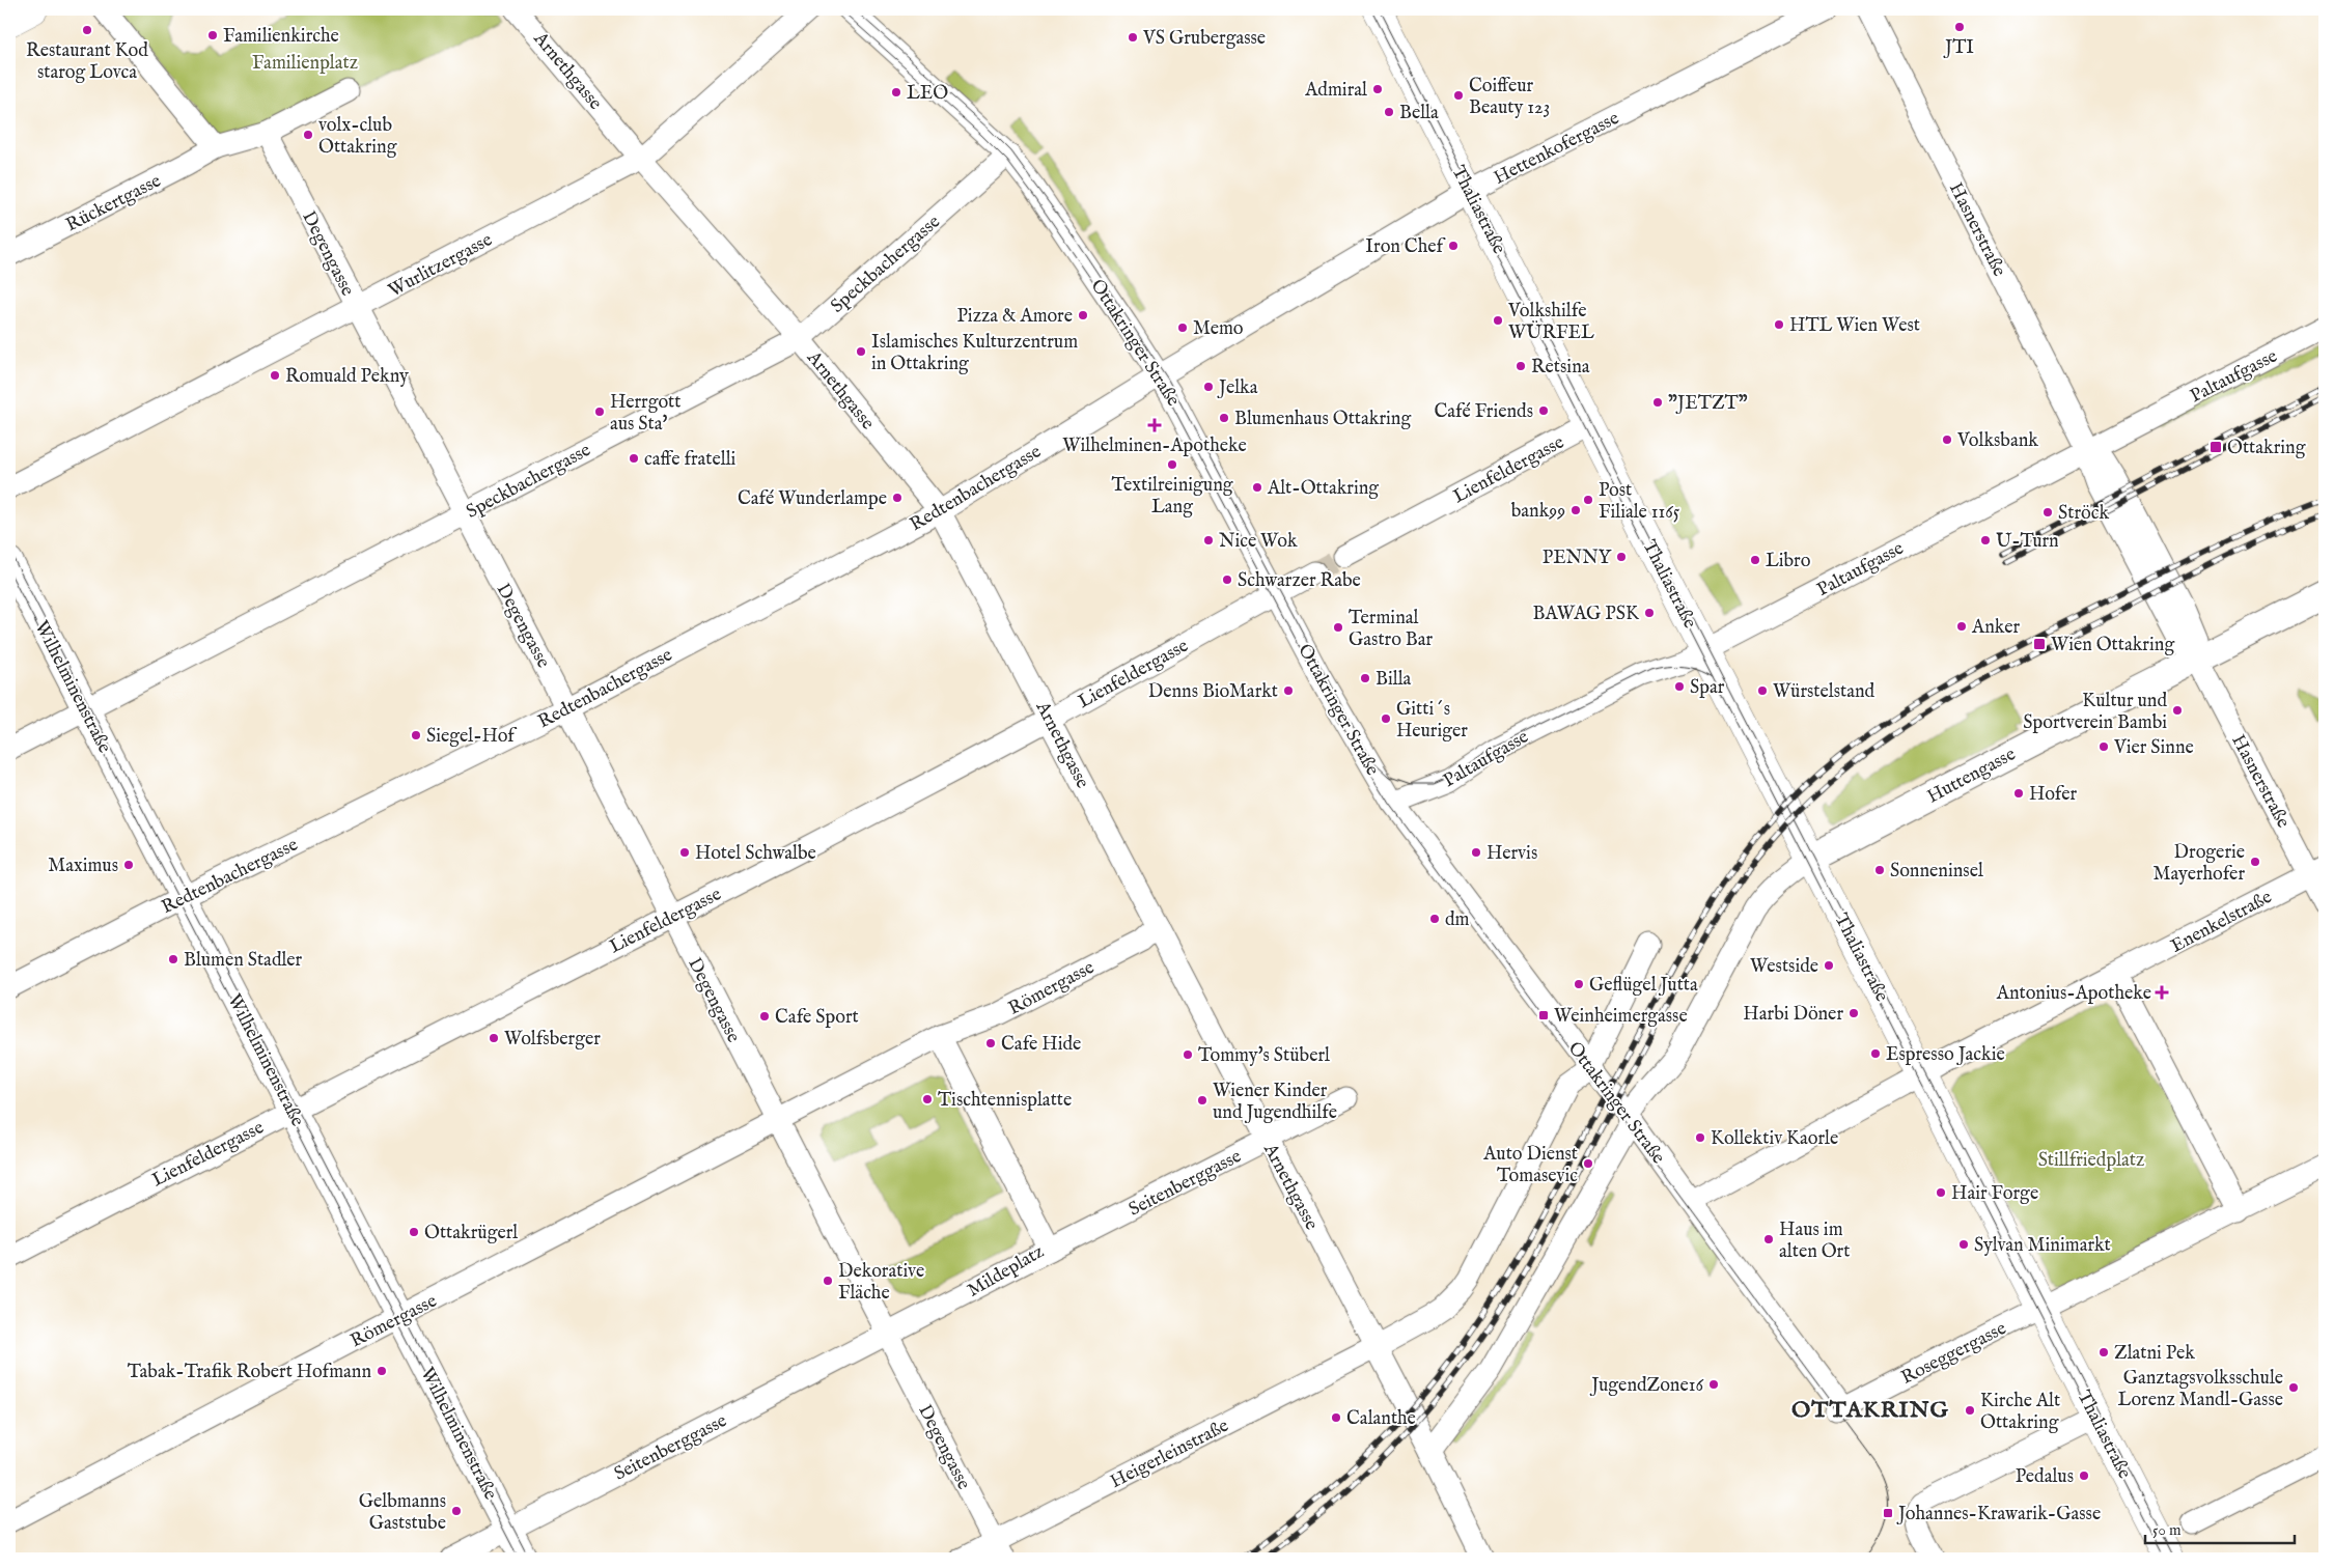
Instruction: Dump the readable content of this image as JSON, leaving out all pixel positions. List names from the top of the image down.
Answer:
{
  "streets": {
    "main road": ["Thaliastraße"],
    "street": [
      "Arnethgasse",
      "Hettenkofergasse",
      "Rückertgasse",
      "Hasnerstraße",
      "Degengasse",
      "Speckbachergasse",
      "Wurlitzergasse",
      "Ottakringer Straße",
      "Paltaufgasse",
      "Lienfeldergasse",
      "Redtenbachergasse",
      "Wilhelminenstraße",
      "Huttengasse",
      "Enenkelstraße",
      "Römergasse",
      "Seitenberggasse",
      "Mildeplatz",
      "Roseggergasse",
      "Heigerleinstraße"
    ]
  },
  "crossings": [
    ["Arnethgasse", "Speckbachergasse"],
    ["Arnethgasse", "Wurlitzergasse"],
    ["Arnethgasse", "Lienfeldergasse"],
    ["Arnethgasse", "Redtenbachergasse"],
    ["Arnethgasse", "Römergasse"],
    ["Arnethgasse", "Seitenberggasse"],
    ["Arnethgasse", "Heigerleinstraße"],
    ["Hettenkofergasse", "Thaliastraße"],
    ["Hettenkofergasse", "Ottakringer Straße"],
    ["Hettenkofergasse", "Redtenbachergasse"],
    ["Thaliastraße", "Paltaufgasse"],
    ["Thaliastraße", "Lienfeldergasse"],
    ["Thaliastraße", "Huttengasse"],
    ["Thaliastraße", "Roseggergasse"],
    ["Hasnerstraße", "Paltaufgasse"],
    ["Hasnerstraße", "Huttengasse"],
    ["Hasnerstraße", "Enenkelstraße"],
    ["Degengasse", "Speckbachergasse"],
    ["Degengasse", "Wurlitzergasse"],
    ["Degengasse", "Lienfeldergasse"],
    ["Degengasse", "Redtenbachergasse"],
    ["Degengasse", "Römergasse"],
    ["Degengasse", "Seitenberggasse"],
    ["Degengasse", "Mildeplatz"],
    ["Degengasse", "Heigerleinstraße"],
    ["Speckbachergasse", "Ottakringer Straße"],
    ["Speckbachergasse", "Wilhelminenstraße"],
    ["Ottakringer Straße", "Paltaufgasse"],
    ["Ottakringer Straße", "Lienfeldergasse"],
    ["Ottakringer Straße", "Redtenbachergasse"],
    ["Ottakringer Straße", "Roseggergasse"],
    ["Lienfeldergasse", "Wilhelminenstraße"],
    ["Redtenbachergasse", "Wilhelminenstraße"],
    ["Wilhelminenstraße", "Römergasse"],
    ["Wilhelminenstraße", "Seitenberggasse"],
    ["Römergasse", "Mildeplatz"],
    ["Seitenberggasse", "Mildeplatz"]
  ],
  "districts": ["OTTAKRING"],
  "parks": ["Familienplatz", "Stillfriedplatz"],
  "places": {
    "other": [
      "JTI",
      "Restaurant Kod starog Lovca",
      "Familienkirche",
      "VS Grubergasse",
      "Admiral",
      "LEO",
      "Coiffeur Beauty 123",
      "Bella",
      "volx-club Ottakring",
      "Iron Chef",
      "Pizza & Amore",
      "Volkshilfe WÜRFEL",
      "HTL Wien West",
      "Memo",
      "Islamisches Kulturzentrum in Ottakring",
      "Retsina",
      "Romuald Pekny",
      "Jelka",
      "\"JETZT\"",
      "Café Friends",
      "Herrgott aus Sta'",
      "Blumenhaus Ottakring",
      "Volksbank",
      "caffe fratelli",
      "Textilreinigung Lang",
      "Alt-Ottakring",
      "Café Wunderlampe",
      "Post Filiale 1165",
      "bank99",
      "Ströck",
      "Nice Wok",
      "U-Turn",
      "PENNY",
      "Libro",
      "Schwarzer Rabe",
      "BAWAG PSK",
      "Anker",
      "Terminal Gastro Bar",
      "Billa",
      "Spar",
      "Denns BioMarkt",
      "Würstelstand",
      "Kultur und Sportverein Bambi",
      "Gitti´s Heuriger",
      "Siegel-Hof",
      "Vier Sinne",
      "Hofer",
      "Hotel Schwalbe",
      "Hervis",
      "Drogerie Mayerhofer",
      "Maximus",
      "Sonneninsel",
      "dm",
      "Blumen Stadler",
      "Westside",
      "Geflügel Jutta",
      "Harbi Döner",
      "Cafe Sport",
      "Wolfsberger",
      "Cafe Hide",
      "Espresso Jackie",
      "Tommy's Stüberl",
      "Tischtennisplatte",
      "Wiener Kinder und Jugendhilfe",
      "Kollektiv Kaorle",
      "Auto Dienst Tomasevic",
      "Hair Forge",
      "Ottakrügerl",
      "Haus im alten Ort",
      "Sylvan Minimarkt",
      "Dekorative Fläche",
      "Zlatni Pek",
      "Tabak-Trafik Robert Hofmann",
      "JugendZone16",
      "Ganztagsvolksschule Lorenz Mandl-Gasse",
      "Kirche Alt Ottakring",
      "Calanthe",
      "Pedalus",
      "Gelbmanns Gaststube"
    ],
    "health": ["Wilhelminen-Apotheke", "Antonius-Apotheke"],
    "transit": [
      "Ottakring",
      "Wien Ottakring",
      "Weinheimergasse",
      "Johannes-Krawarik-Gasse"
    ]
  },
  "scale_bar": "50 m"
}
